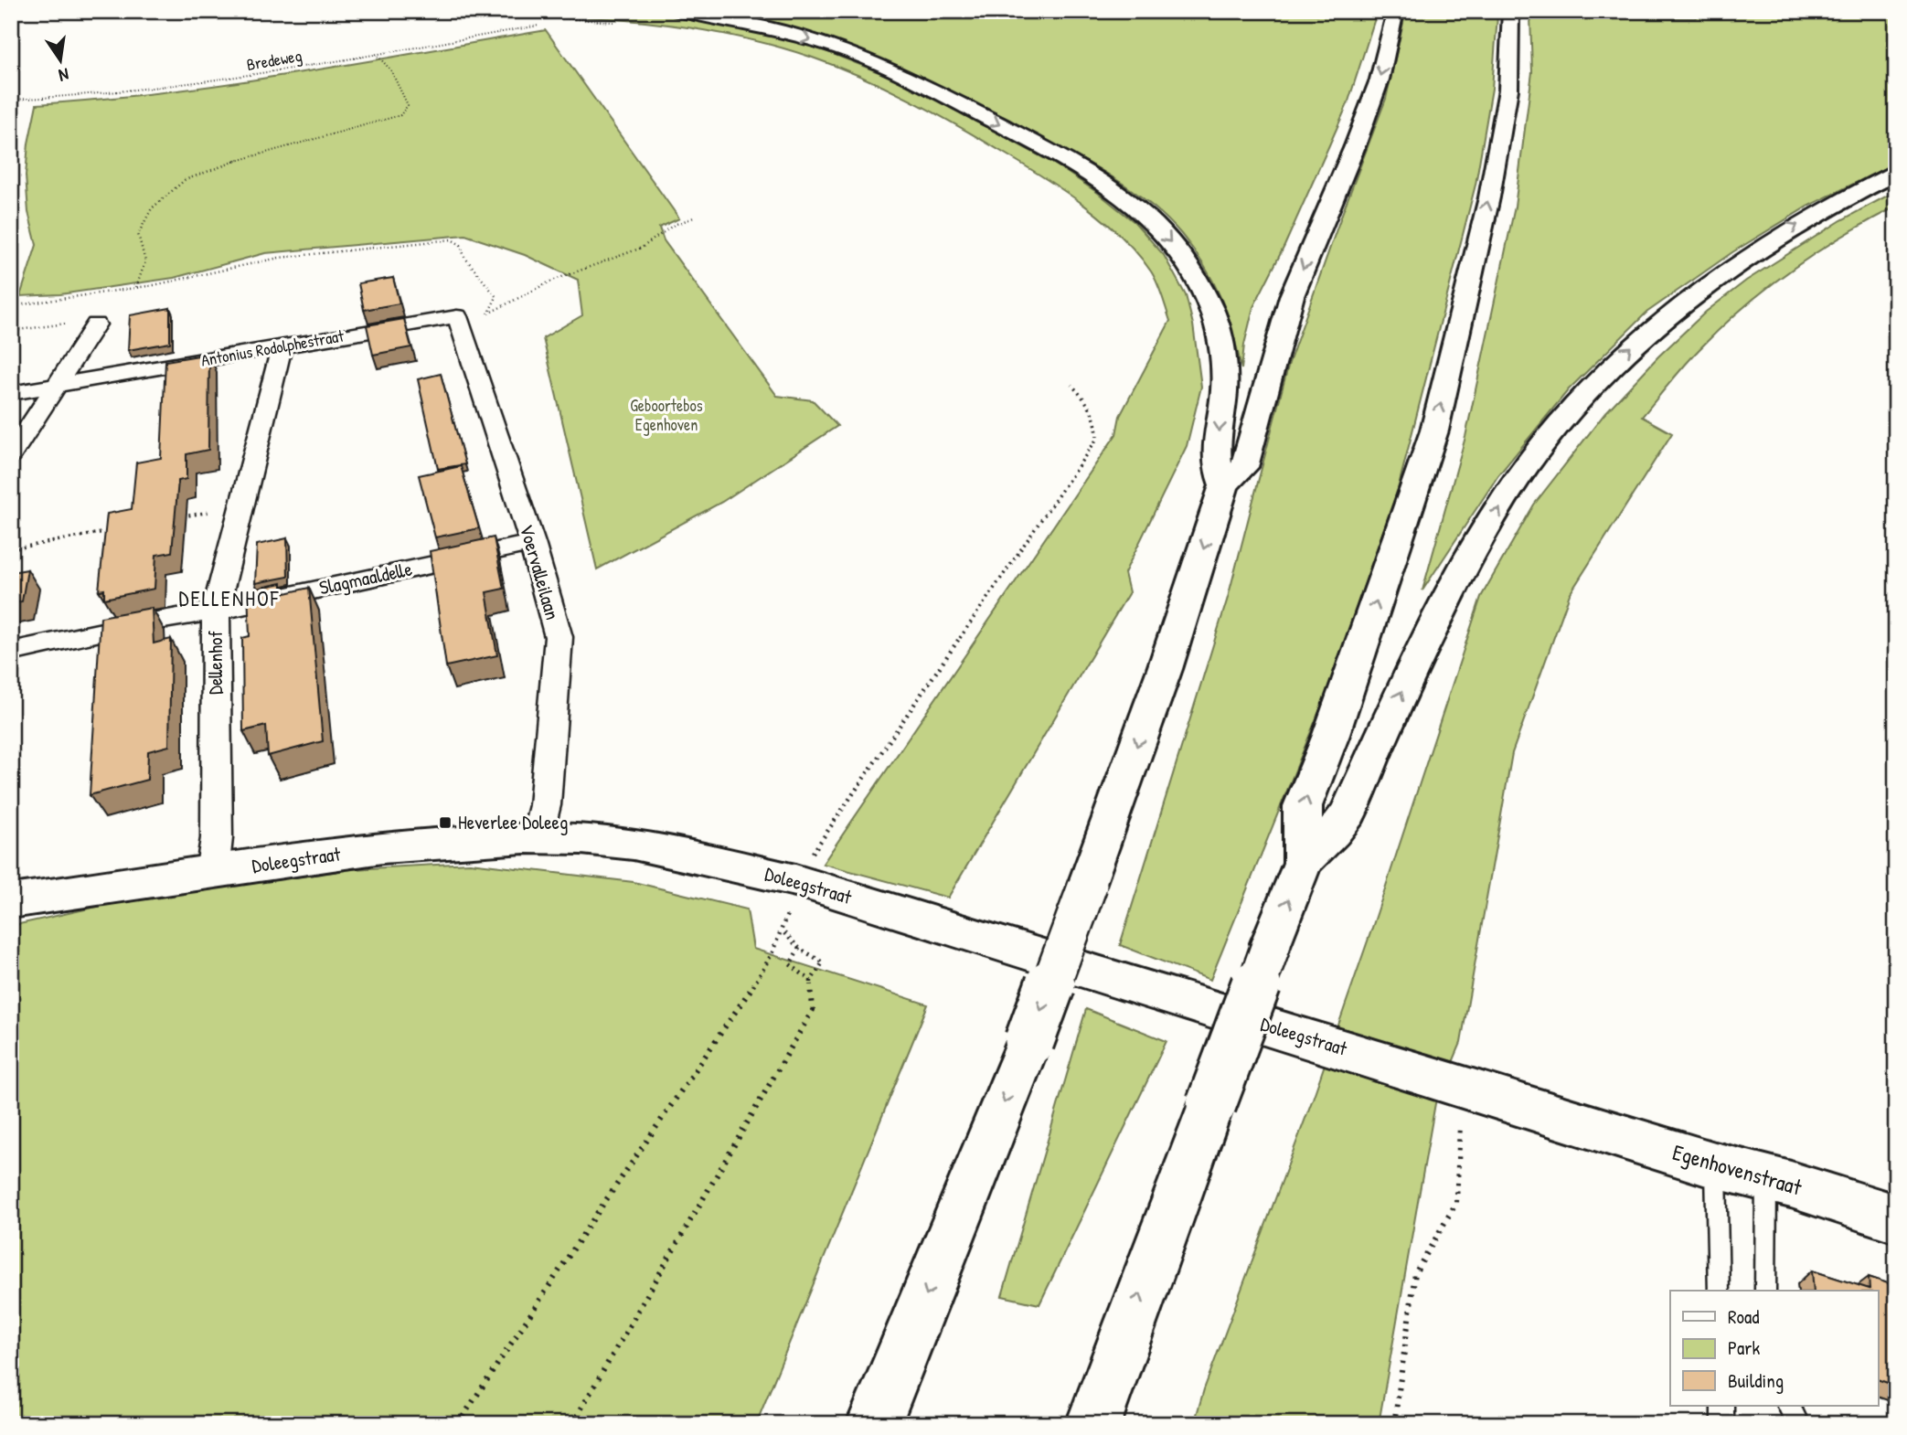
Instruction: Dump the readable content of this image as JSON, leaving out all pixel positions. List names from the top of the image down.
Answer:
{
  "streets": {
    "main road": ["Doleegstraat", "Egenhovenstraat"],
    "street": [
      "Antonius Rodolphestraat",
      "Voervalleilaan",
      "Slagmaaldelle",
      "Dellenhof"
    ],
    "path": ["Bredeweg"]
  },
  "crossings": [
    ["Antonius Rodolphestraat", "Voervalleilaan"],
    ["Antonius Rodolphestraat", "Dellenhof"],
    ["Voervalleilaan", "Slagmaaldelle"],
    ["Voervalleilaan", "Doleegstraat"],
    ["Slagmaaldelle", "Dellenhof"],
    ["Dellenhof", "Doleegstraat"],
    ["Doleegstraat", "Egenhovenstraat"]
  ],
  "districts": ["DELLENHOF"],
  "parks": ["Geboortebos Egenhoven"],
  "places": {
    "transit": ["Heverlee Doleeg"]
  },
  "legend": ["Road", "Park", "Building"],
  "north": "bottom"
}
